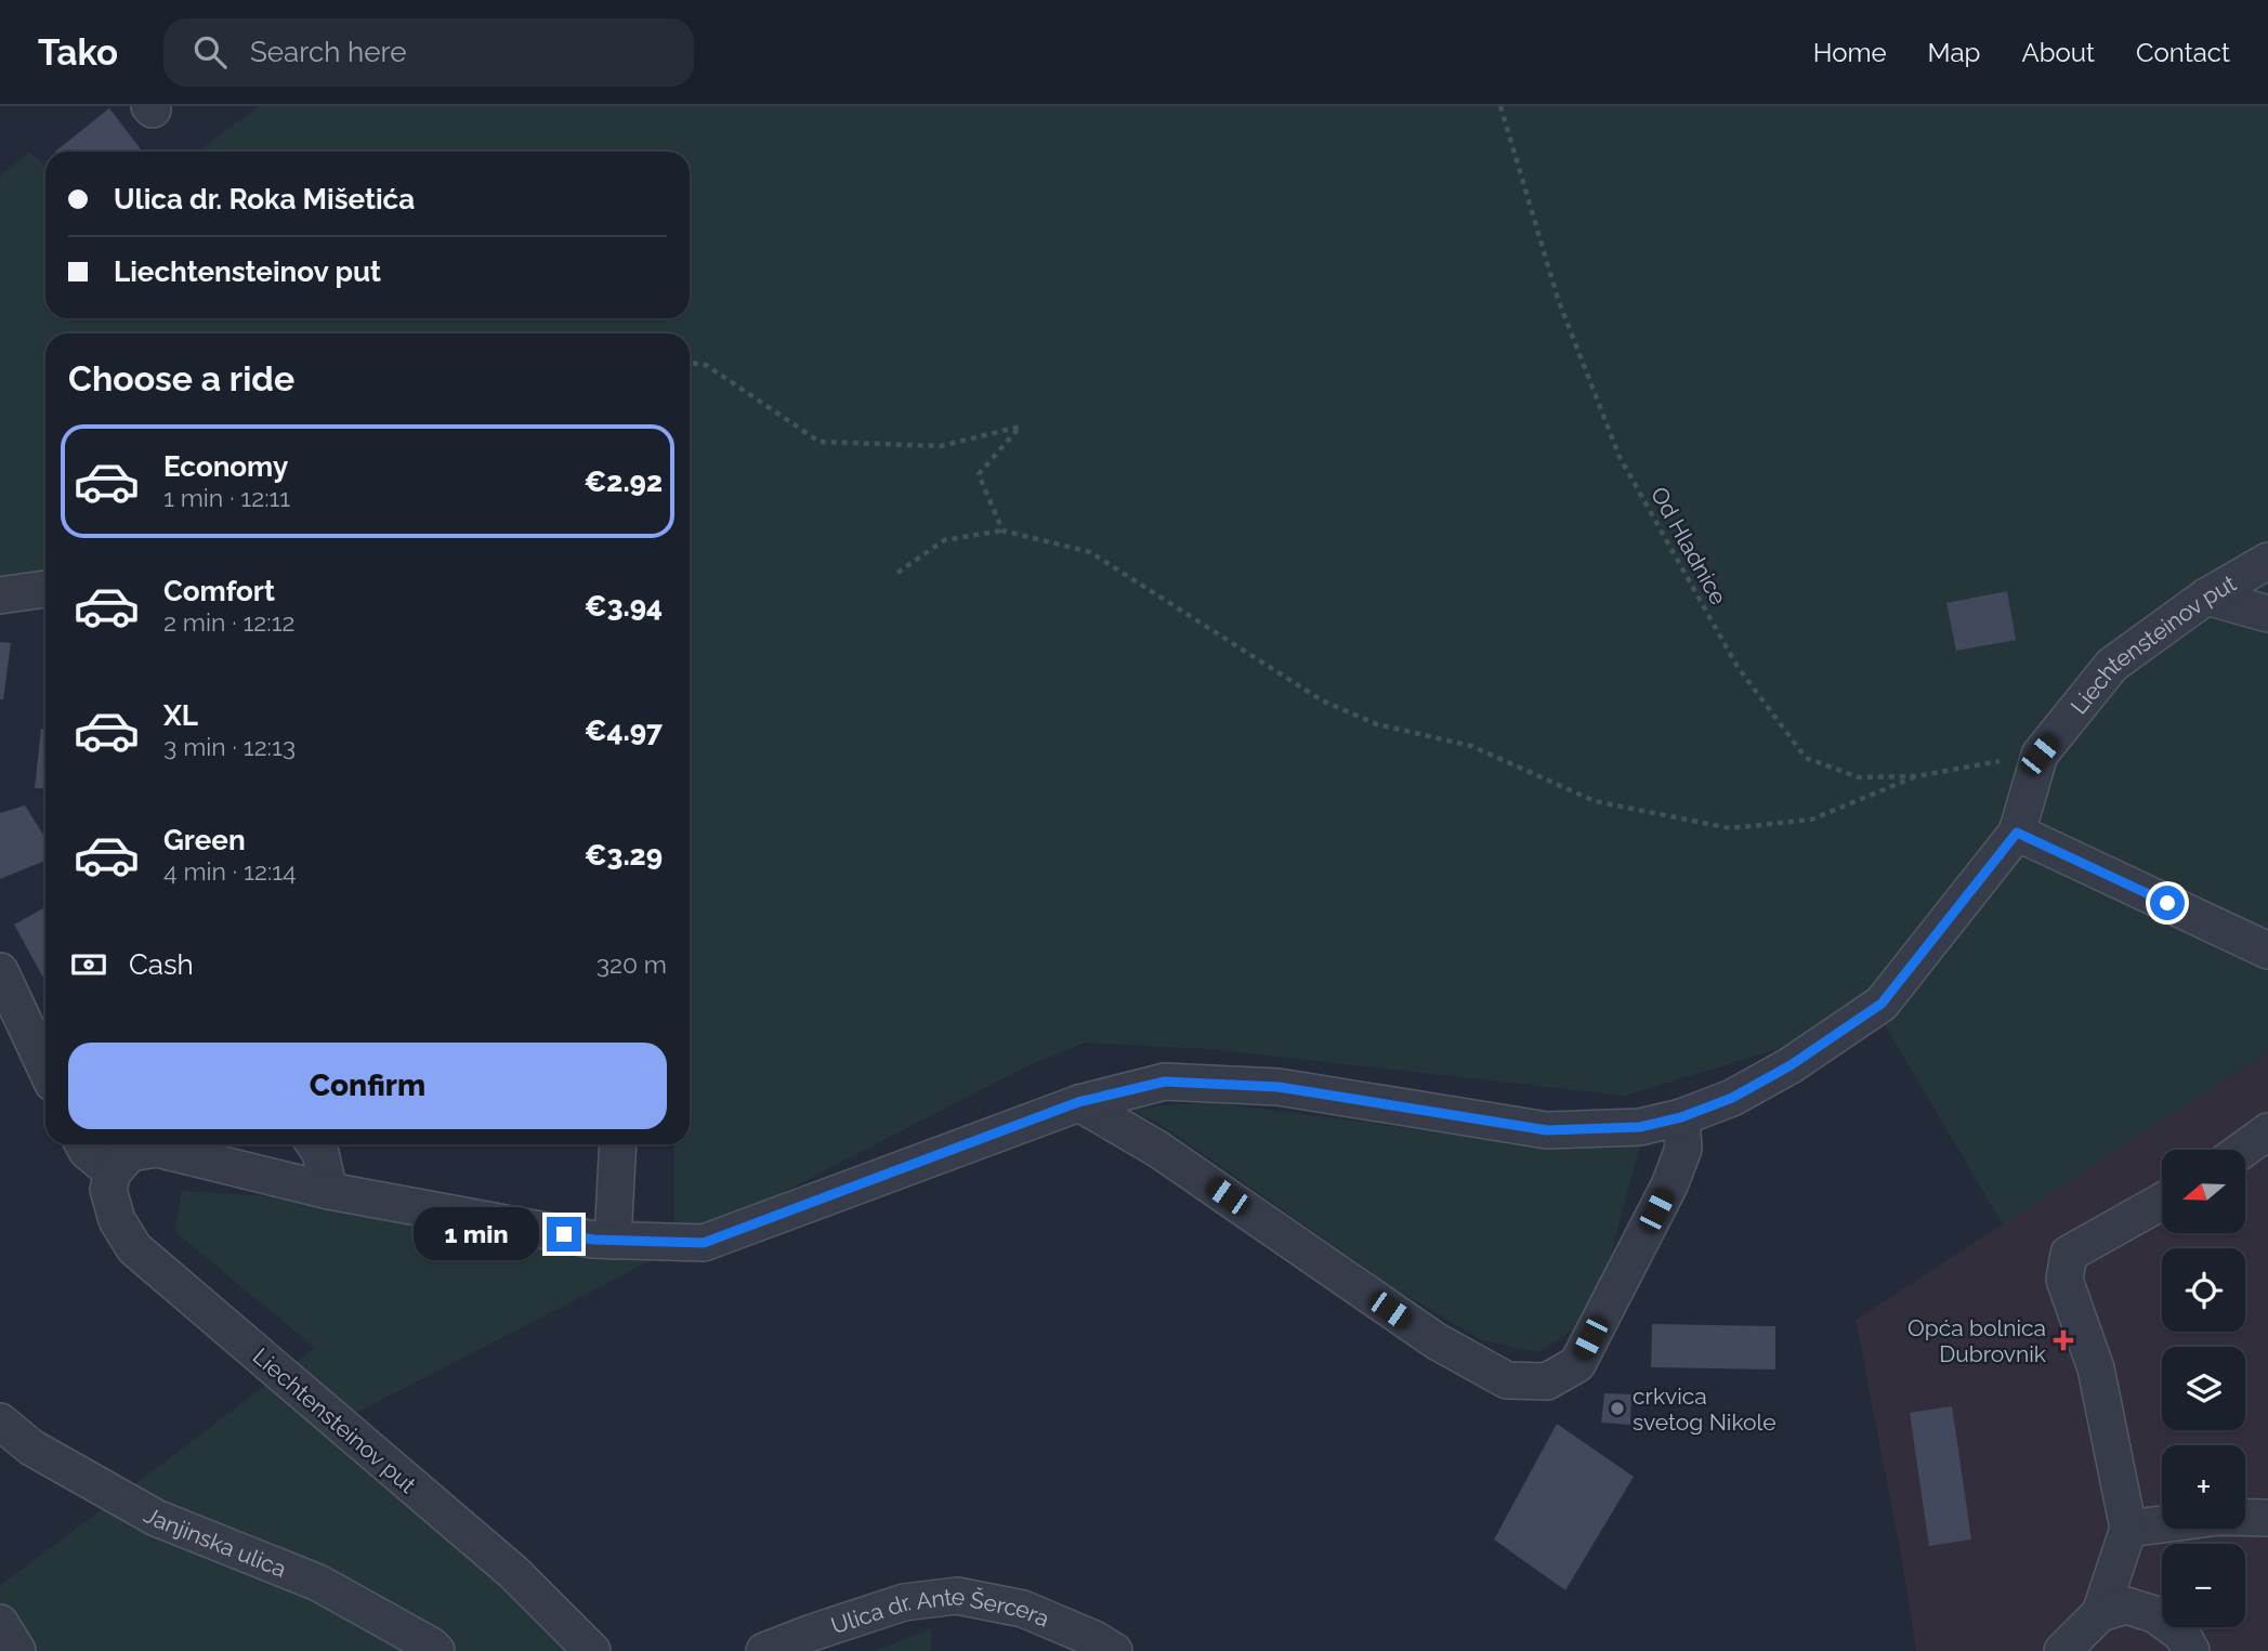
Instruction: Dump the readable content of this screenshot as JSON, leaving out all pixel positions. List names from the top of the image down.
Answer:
{
  "streets": {
    "street": ["Liechtensteinov put", "Janjinska ulica", "Ulica dr. Ante Šercera"],
    "path": ["Od Hladnice"]
  },
  "crossings": [
    ["Od Hladnice", "Liechtensteinov put"]
  ],
  "places": {
    "health": ["Opća bolnica Dubrovnik"],
    "other": ["crkvica svetog Nikole"]
  },
  "north": "left",
  "page": {
    "header": "Tako",
    "search": "Search here",
    "nav": [
      "Home",
      "Map",
      "About",
      "Contact"
    ],
    "banner": ["Ulica dr. Roka Mišetića", "Liechtensteinov put"],
    "heading": "Choose a ride",
    "list": [
      {
        "name": "Economy",
        "note": "1 min · 12:11",
        "value": "€2.92"
      },
      {
        "name": "Comfort",
        "note": "2 min · 12:12",
        "value": "€3.94"
      },
      {
        "name": "XL",
        "note": "3 min · 12:13",
        "value": "€4.97"
      },
      {
        "name": "Green",
        "note": "4 min · 12:14",
        "value": "€3.29"
      }
    ],
    "pay": ["Cash", "320 m"],
    "buttons": "Confirm",
    "map_buttons": ["+", "−"],
    "bubble": "1 min"
  }
}
